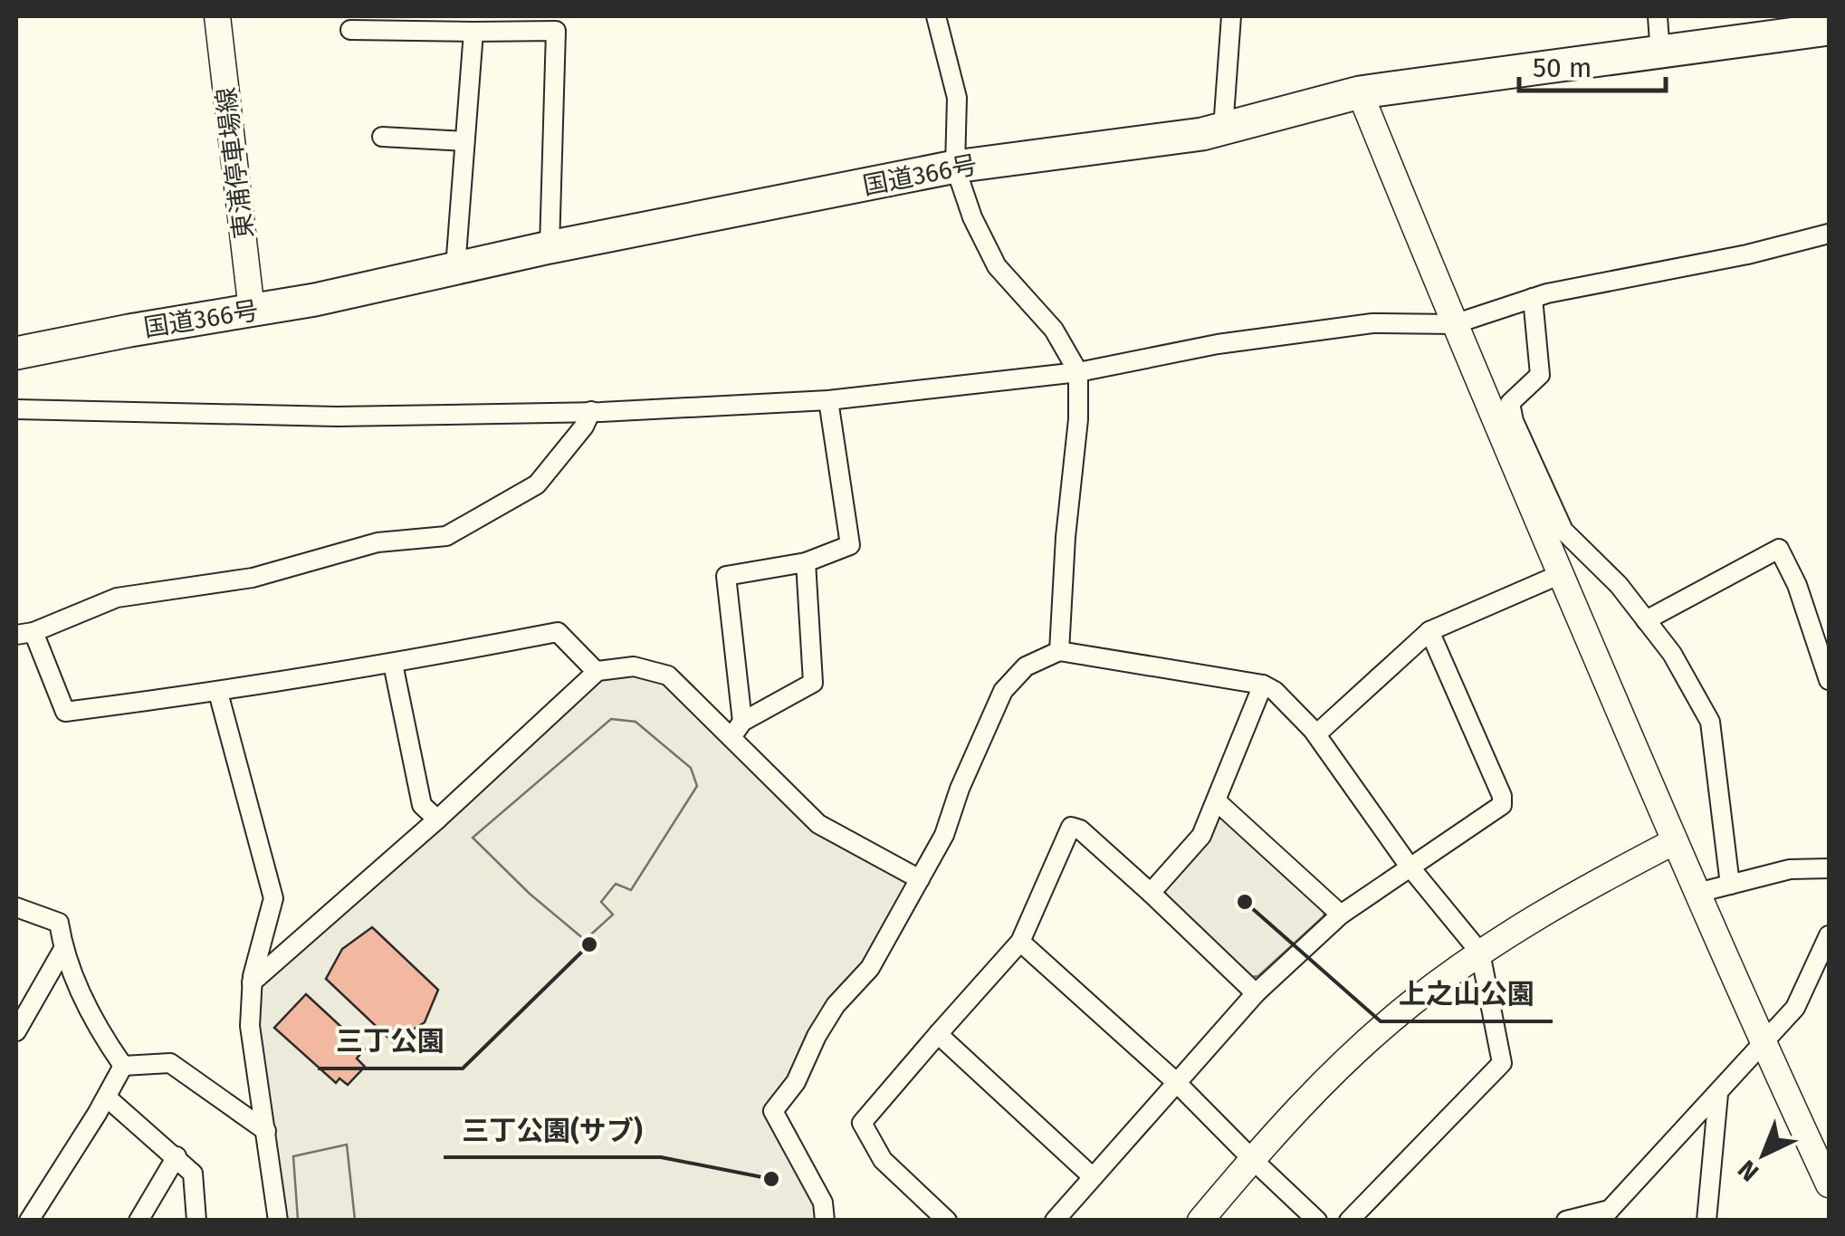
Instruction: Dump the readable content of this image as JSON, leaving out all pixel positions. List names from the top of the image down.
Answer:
{
  "streets": {
    "highway": ["国道366号"],
    "street": ["東浦停車場線"]
  },
  "crossings": [
    ["東浦停車場線", "国道366号"]
  ],
  "places": ["上之山公園", "三丁公園", "三丁公園(サブ)"],
  "scale_bar": "50 m",
  "north": "bottom left"
}
